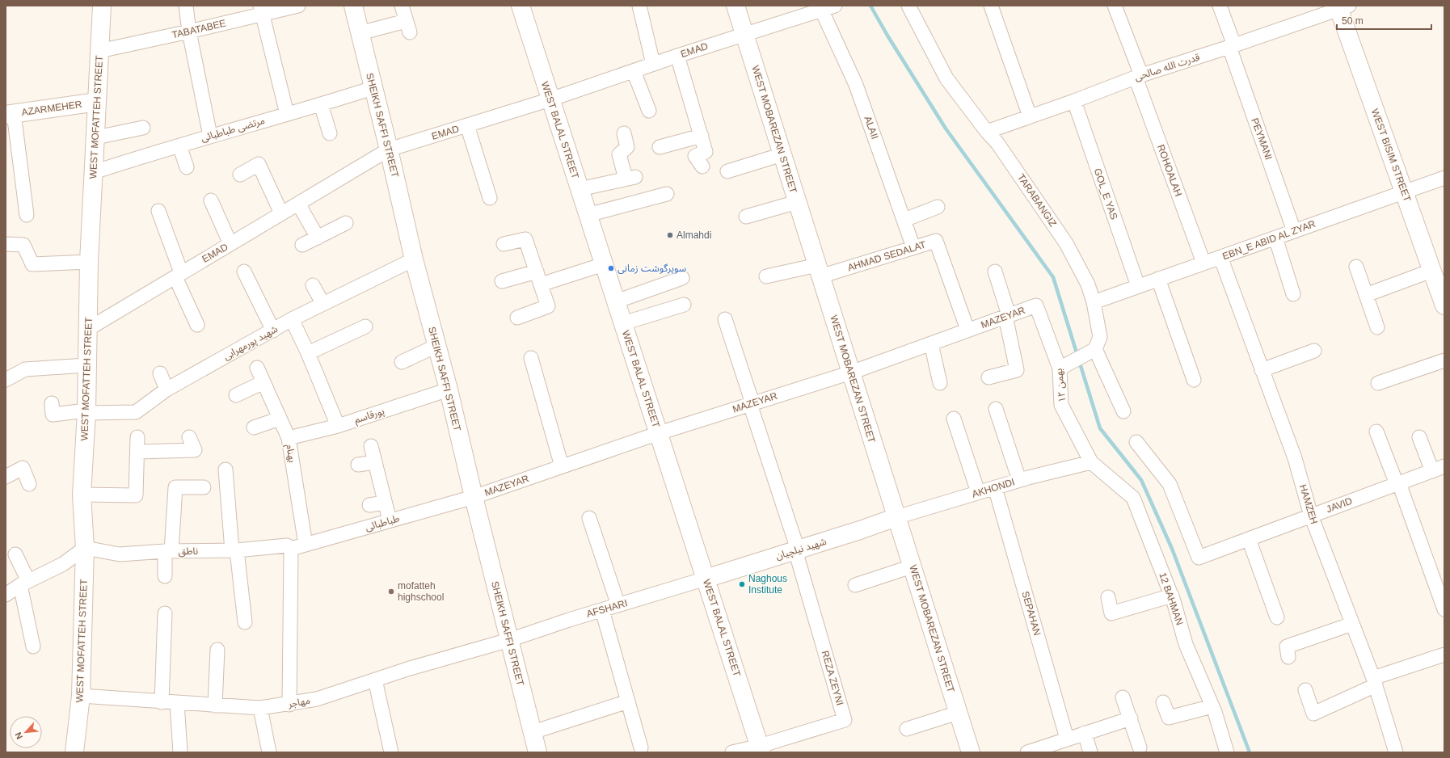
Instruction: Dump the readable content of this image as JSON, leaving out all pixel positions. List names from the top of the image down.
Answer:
{
  "streets": {
    "street": [
      "TABATABEE",
      "EMAD",
      "قدرت الله صالحی",
      "AZARMEHER",
      "WEST MOFATTEH STREET",
      "SHEIKH SAFFI STREET",
      "ALAII",
      "مرتضی طباطبائی",
      "WEST MOBAREZAN STREET",
      "WEST BALAL STREET",
      "PEYMANI",
      "WEST BISIM STREET",
      "ROHOALAH",
      "GOL_E YAS",
      "TARABANGIZ",
      "EBN_E ABID AL ZYAR",
      "AHMAD SEDALAT",
      "MAZEYAR",
      "شهید پورمهرابی",
      "۱۲ بهمن",
      "پورقاسم",
      "بهنام",
      "AKHONDI",
      "HAMZEH",
      "JAVID",
      "طباطبائی",
      "شهید نیلچیان",
      "ناطق",
      "12 BAHMAN",
      "AFSHARI",
      "SEPAHAN",
      "REZA ZEYNI",
      "مهاجر"
    ]
  },
  "crossings": [
    ["TABATABEE", "WEST MOFATTEH STREET"],
    ["EMAD", "WEST MOFATTEH STREET"],
    ["EMAD", "SHEIKH SAFFI STREET"],
    ["EMAD", "ALAII"],
    ["EMAD", "WEST MOBAREZAN STREET"],
    ["EMAD", "WEST BALAL STREET"],
    ["قدرت الله صالحی", "PEYMANI"],
    ["قدرت الله صالحی", "WEST BISIM STREET"],
    ["قدرت الله صالحی", "ROHOALAH"],
    ["قدرت الله صالحی", "GOL_E YAS"],
    ["قدرت الله صالحی", "TARABANGIZ"],
    ["AZARMEHER", "WEST MOFATTEH STREET"],
    ["WEST MOFATTEH STREET", "مرتضی طباطبائی"],
    ["WEST MOFATTEH STREET", "شهید پورمهرابی"],
    ["WEST MOFATTEH STREET", "ناطق"],
    ["WEST MOFATTEH STREET", "مهاجر"],
    ["SHEIKH SAFFI STREET", "مرتضی طباطبائی"],
    ["SHEIKH SAFFI STREET", "MAZEYAR"],
    ["SHEIKH SAFFI STREET", "شهید پورمهرابی"],
    ["SHEIKH SAFFI STREET", "پورقاسم"],
    ["SHEIKH SAFFI STREET", "طباطبائی"],
    ["SHEIKH SAFFI STREET", "AFSHARI"],
    ["SHEIKH SAFFI STREET", "مهاجر"],
    ["ALAII", "AHMAD SEDALAT"],
    ["WEST MOBAREZAN STREET", "AHMAD SEDALAT"],
    ["WEST MOBAREZAN STREET", "MAZEYAR"],
    ["WEST MOBAREZAN STREET", "AKHONDI"],
    ["WEST MOBAREZAN STREET", "شهید نیلچیان"],
    ["WEST BALAL STREET", "MAZEYAR"],
    ["WEST BALAL STREET", "شهید نیلچیان"],
    ["WEST BALAL STREET", "AFSHARI"],
    ["WEST BALAL STREET", "REZA ZEYNI"],
    ["PEYMANI", "EBN_E ABID AL ZYAR"],
    ["WEST BISIM STREET", "EBN_E ABID AL ZYAR"],
    ["ROHOALAH", "EBN_E ABID AL ZYAR"],
    ["GOL_E YAS", "EBN_E ABID AL ZYAR"],
    ["TARABANGIZ", "EBN_E ABID AL ZYAR"],
    ["EBN_E ABID AL ZYAR", "HAMZEH"],
    ["AHMAD SEDALAT", "MAZEYAR"],
    ["MAZEYAR", "۱۲ بهمن"],
    ["MAZEYAR", "طباطبائی"],
    ["۱۲ بهمن", "AKHONDI"],
    ["۱۲ بهمن", "12 BAHMAN"],
    ["پورقاسم", "بهنام"],
    ["بهنام", "طباطبائی"],
    ["AKHONDI", "شهید نیلچیان"],
    ["AKHONDI", "12 BAHMAN"],
    ["AKHONDI", "SEPAHAN"],
    ["HAMZEH", "JAVID"],
    ["طباطبائی", "ناطق"],
    ["شهید نیلچیان", "AFSHARI"],
    ["شهید نیلچیان", "REZA ZEYNI"],
    ["AFSHARI", "مهاجر"]
  ],
  "places": [
    "Almahdi",
    "سوپرگوشت زمانی",
    "Naghous Institute",
    "mofatteh highschool"
  ],
  "scale_bar": "50 m",
  "north": "bottom left"
}
